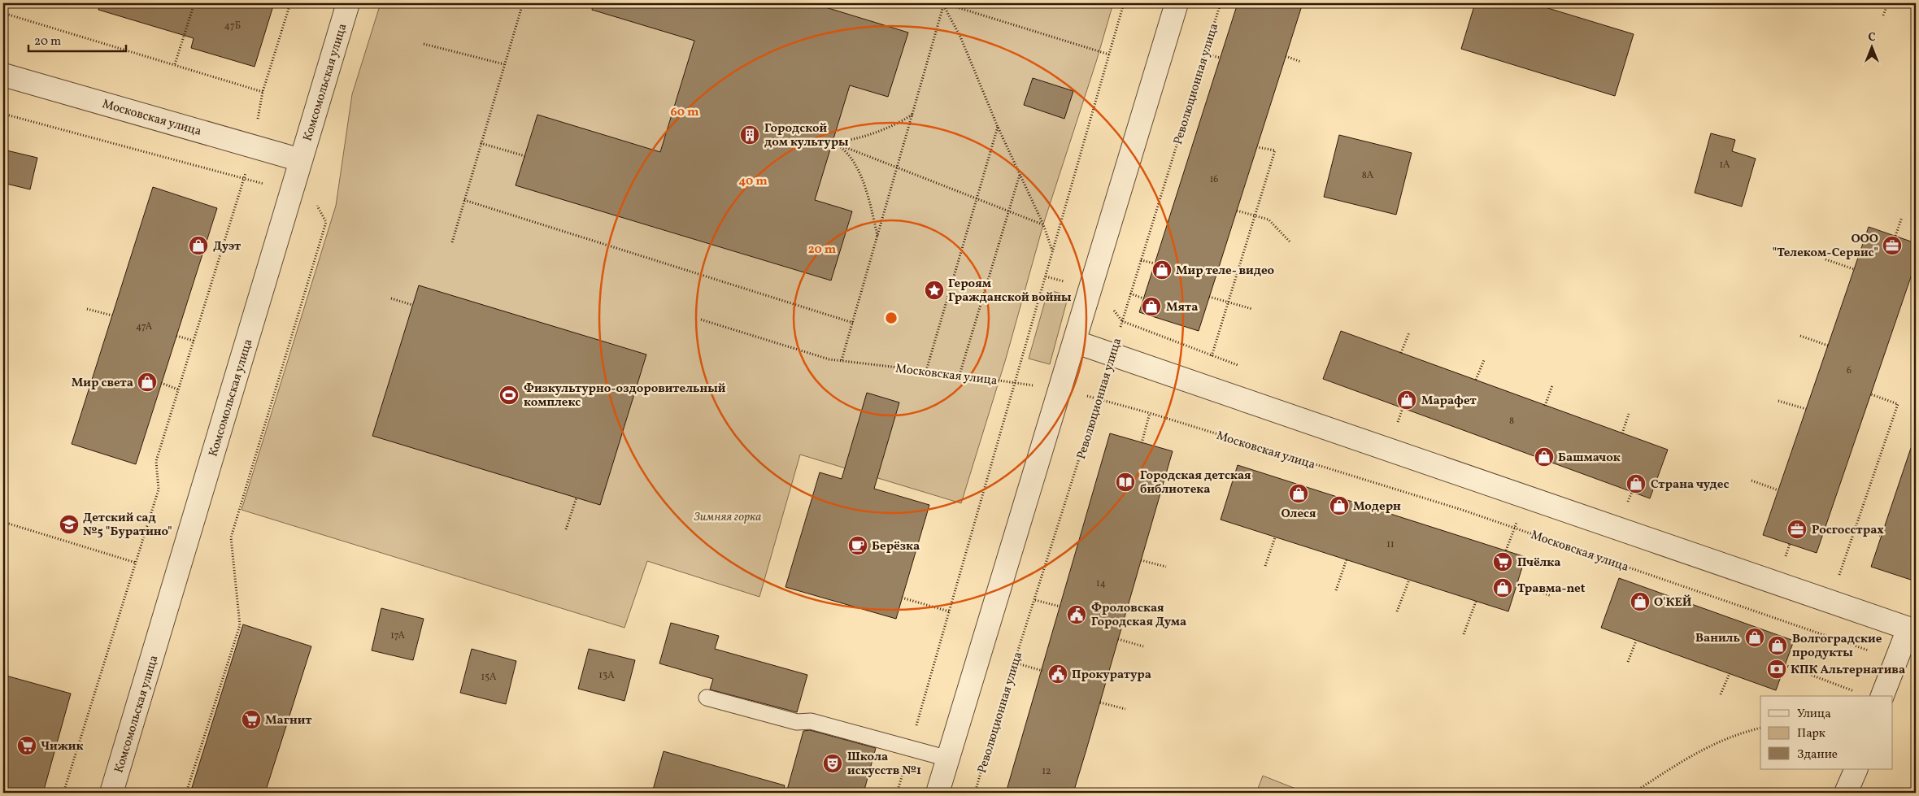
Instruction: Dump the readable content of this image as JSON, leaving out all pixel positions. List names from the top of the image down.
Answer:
{
  "streets": {
    "street": ["Комсомольская улица", "Московская улица"],
    "path": ["Революционная улица"]
  },
  "crossings": [
    ["Комсомольская улица", "Московская улица"],
    ["Революционная улица", "Московская улица"]
  ],
  "parks": ["Зимняя горка"],
  "places": {
    "building": ["Городской дом культуры"],
    "shop": [
      "Дуэт",
      "Мир теле- видео",
      "Мята",
      "Мир света",
      "Марафет",
      "Башмачок",
      "Страна чудес",
      "Олеся",
      "Модерн",
      "Травма-net",
      "О'КЕЙ",
      "Ваниль",
      "Волгоградские продукты"
    ],
    "office": ["ООО \"Телеком-Сервис\"", "Росгосстрах"],
    "place": ["Героям Гражданской войны"],
    "sports": ["Физкультурно-оздоровительный комплекс"],
    "library": ["Городская детская библиотека"],
    "school or university": ["Детский сад №5 \"Буратино\""],
    "cafe": ["Берёзка"],
    "supermarket": ["Пчёлка", "Магнит", "Чижик"],
    "public building": ["Фроловская Городская Дума", "Прокуратура"],
    "bank": ["КПК Альтернатива"],
    "theatre": ["Школа искусств №1"]
  },
  "house_numbers": [
    "47Б",
    "1А",
    "8А",
    "16",
    "47А",
    "6",
    "8",
    "11",
    "14",
    "17А",
    "13А",
    "15А",
    "12"
  ],
  "legend": ["Улица", "Парк", "Здание"],
  "scale_bar": "20 m",
  "north": "top",
  "rings": ["60 m", "40 m", "20 m"]
}
